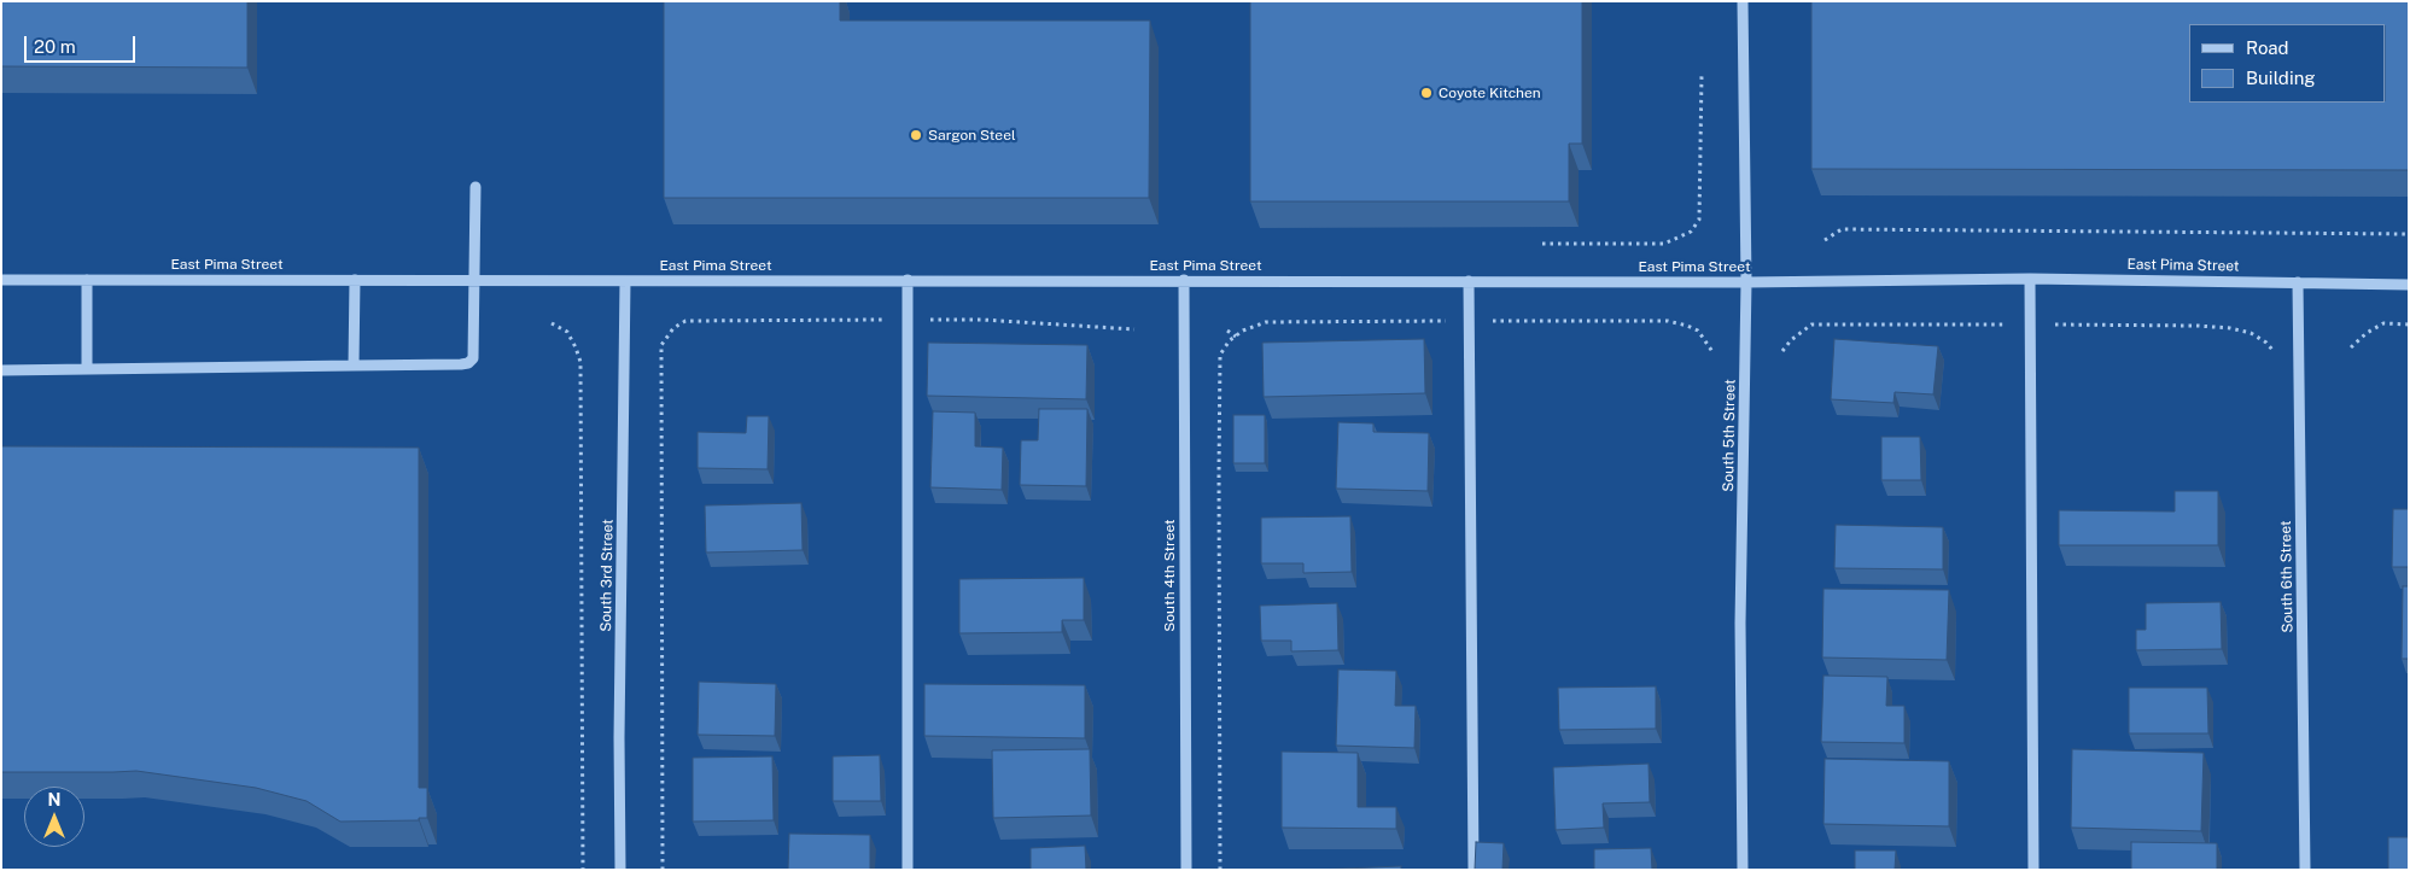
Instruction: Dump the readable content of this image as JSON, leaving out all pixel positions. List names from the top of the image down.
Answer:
{
  "streets": {
    "street": [
      "East Pima Street",
      "South 5th Street",
      "South 3rd Street",
      "South 4th Street",
      "South 6th Street"
    ]
  },
  "crossings": [
    ["East Pima Street", "South 5th Street"],
    ["East Pima Street", "South 3rd Street"],
    ["East Pima Street", "South 4th Street"],
    ["East Pima Street", "South 6th Street"]
  ],
  "places": ["Coyote Kitchen", "Sargon Steel"],
  "legend": ["Road", "Building"],
  "scale_bar": "20 m",
  "north": "top"
}
